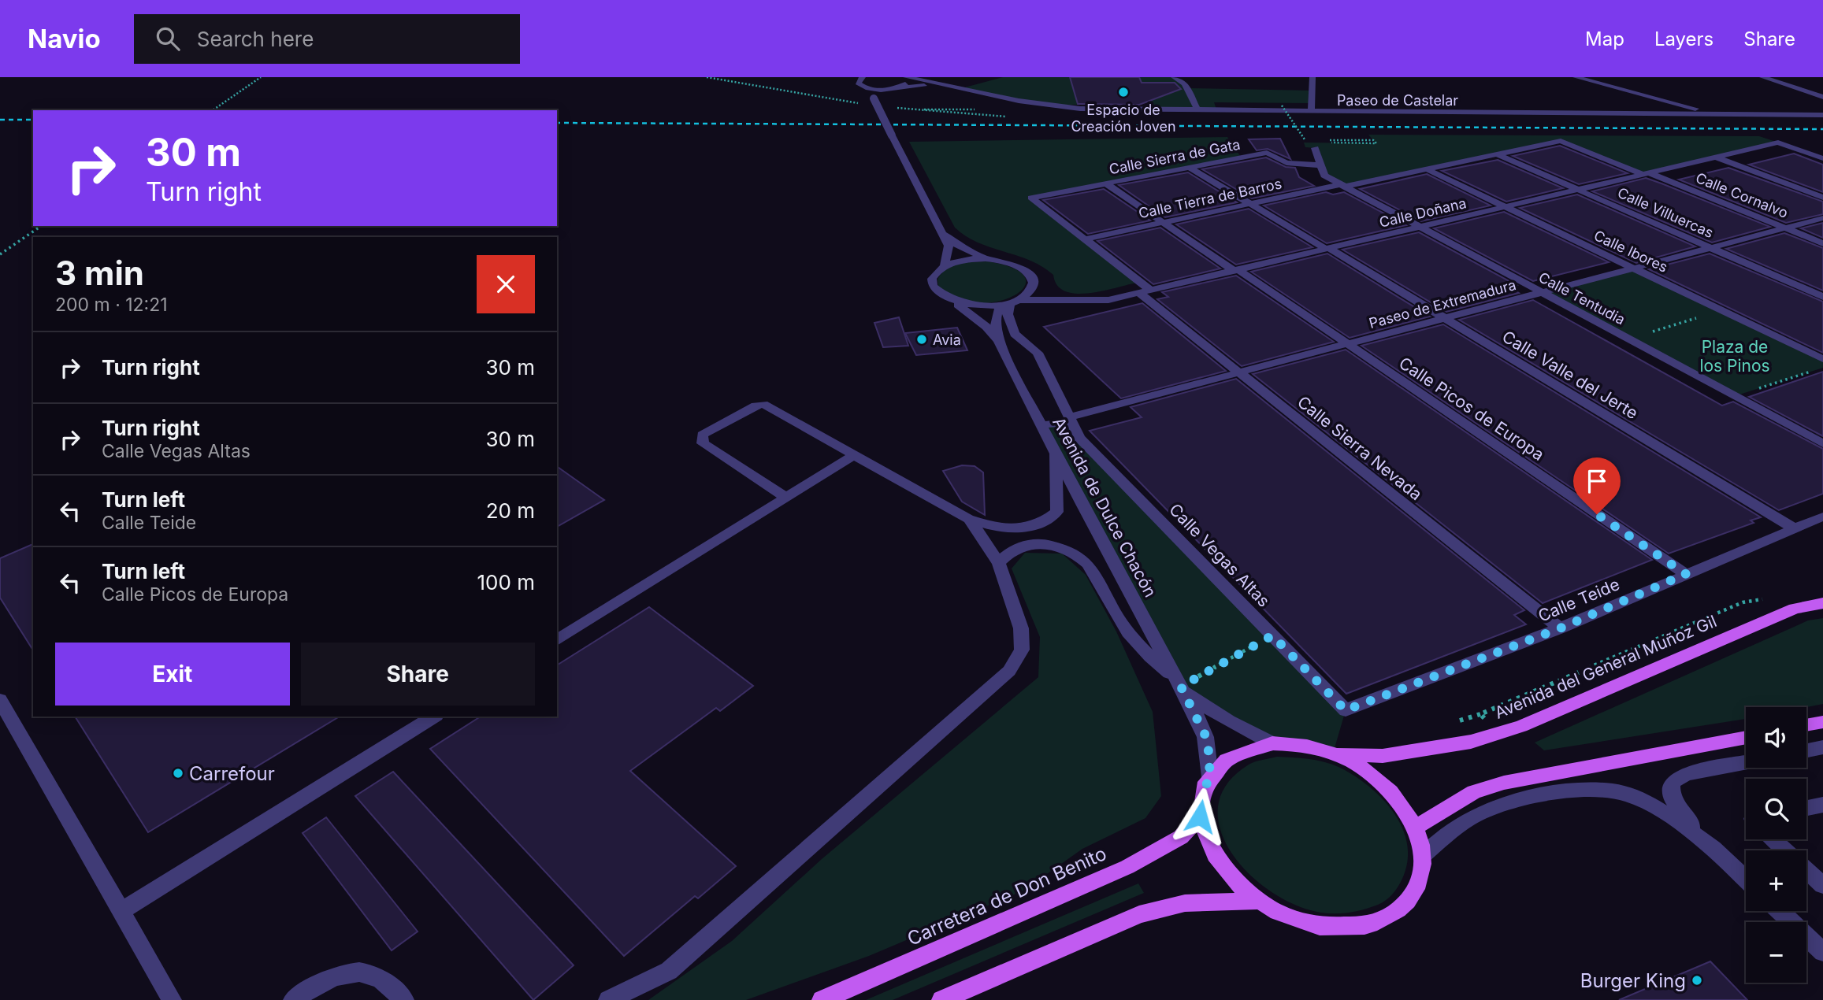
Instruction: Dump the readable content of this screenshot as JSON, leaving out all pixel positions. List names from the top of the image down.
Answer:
{
  "streets": {
    "main road": ["Avenida del General Muñoz Gil", "Carretera de Don Benito"],
    "street": [
      "Paseo de Castelar",
      "Calle Sierra de Gata",
      "Calle Cornalvo",
      "Calle Tierra de Barros",
      "Calle Doñana",
      "Calle Villuercas",
      "Calle Ibores",
      "Calle Tentudia",
      "Paseo de Extremadura",
      "Calle Valle del Jerte",
      "Calle Picos de Europa",
      "Calle Sierra Nevada",
      "Avenida de Dulce Chacón",
      "Calle Vegas Altas",
      "Calle Teide"
    ]
  },
  "crossings": [
    ["Calle Sierra de Gata", "Calle Tentudia"],
    ["Calle Sierra de Gata", "Calle Valle del Jerte"],
    ["Calle Sierra de Gata", "Calle Picos de Europa"],
    ["Calle Sierra de Gata", "Calle Sierra Nevada"],
    ["Calle Cornalvo", "Calle Tierra de Barros"],
    ["Calle Cornalvo", "Calle Doñana"],
    ["Calle Cornalvo", "Calle Villuercas"],
    ["Calle Cornalvo", "Paseo de Extremadura"],
    ["Calle Tierra de Barros", "Calle Villuercas"],
    ["Calle Tierra de Barros", "Calle Ibores"],
    ["Calle Tierra de Barros", "Calle Tentudia"],
    ["Calle Tierra de Barros", "Calle Valle del Jerte"],
    ["Calle Tierra de Barros", "Calle Picos de Europa"],
    ["Calle Tierra de Barros", "Calle Sierra Nevada"],
    ["Calle Doñana", "Calle Villuercas"],
    ["Calle Doñana", "Calle Ibores"],
    ["Calle Doñana", "Calle Tentudia"],
    ["Calle Doñana", "Calle Valle del Jerte"],
    ["Calle Doñana", "Calle Picos de Europa"],
    ["Calle Doñana", "Calle Sierra Nevada"],
    ["Calle Doñana", "Avenida de Dulce Chacón"],
    ["Calle Doñana", "Calle Vegas Altas"],
    ["Calle Villuercas", "Paseo de Extremadura"],
    ["Calle Ibores", "Paseo de Extremadura"],
    ["Calle Tentudia", "Paseo de Extremadura"],
    ["Paseo de Extremadura", "Calle Valle del Jerte"],
    ["Paseo de Extremadura", "Calle Picos de Europa"],
    ["Paseo de Extremadura", "Calle Sierra Nevada"],
    ["Paseo de Extremadura", "Calle Vegas Altas"],
    ["Calle Valle del Jerte", "Calle Teide"],
    ["Calle Picos de Europa", "Calle Teide"],
    ["Calle Sierra Nevada", "Calle Teide"],
    ["Avenida de Dulce Chacón", "Calle Vegas Altas"],
    ["Calle Vegas Altas", "Calle Teide"]
  ],
  "parks": ["Plaza de los Pinos"],
  "places": [
    "Espacio de Creación Joven",
    "Avia",
    "Carrefour",
    "Burger King"
  ],
  "page": {
    "header": "Navio",
    "search": "Search here",
    "nav": ["Map", "Layers", "Share"],
    "turn": ["30 m", "Turn right"],
    "heading": ["3 min", "200 m · 12:21"],
    "list": [
      {
        "name": "Turn right",
        "value": "30 m"
      },
      {
        "name": "Turn right",
        "note": "Calle Vegas Altas",
        "value": "30 m"
      },
      {
        "name": "Turn left",
        "note": "Calle Teide",
        "value": "20 m"
      },
      {
        "name": "Turn left",
        "note": "Calle Picos de Europa",
        "value": "100 m"
      }
    ],
    "buttons": ["Exit", "Share"],
    "map_buttons": ["+", "−"]
  }
}
